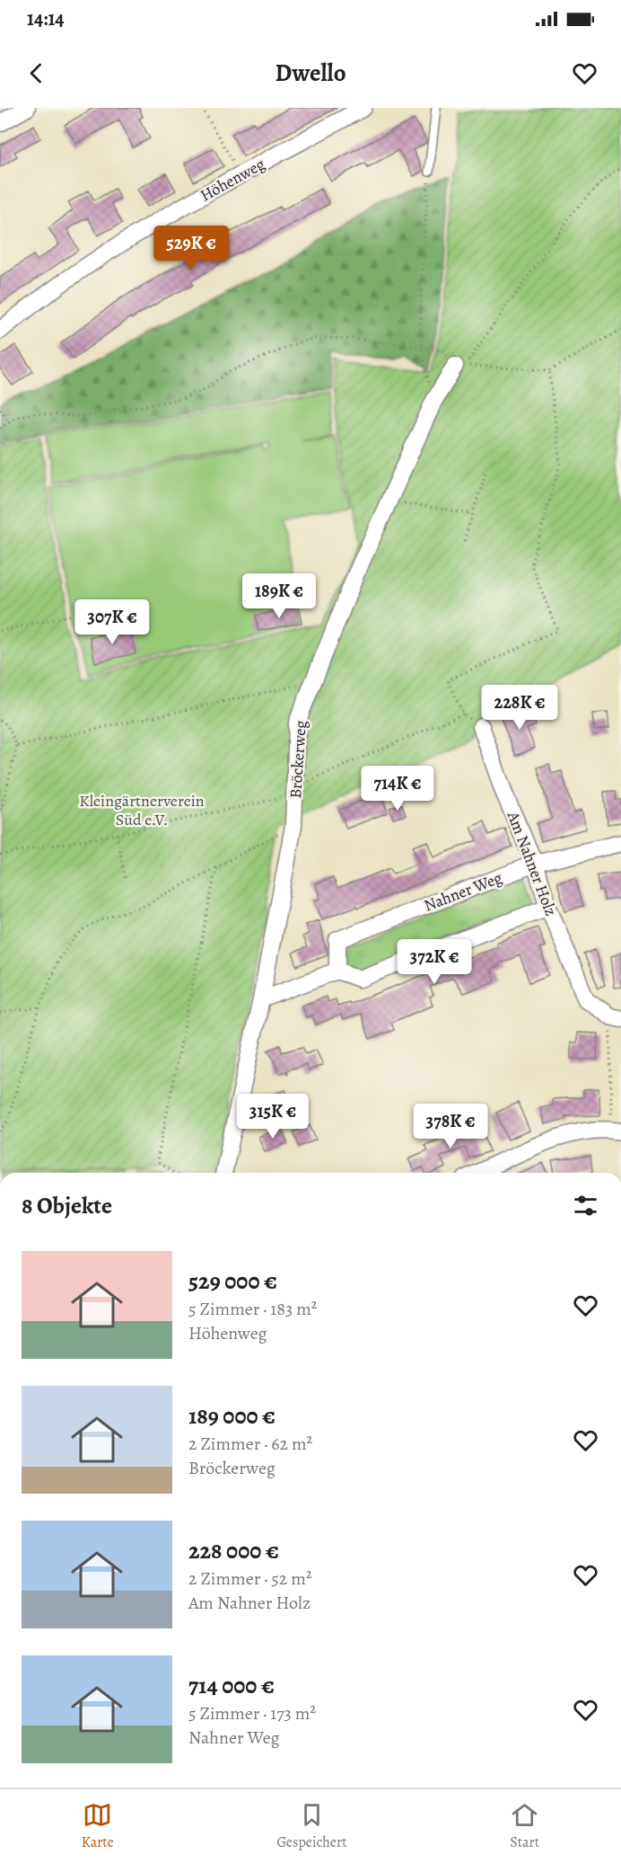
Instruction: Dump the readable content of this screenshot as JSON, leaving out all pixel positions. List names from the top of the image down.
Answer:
{
  "streets": {
    "street": [
      "Höhenweg",
      "Bröckerweg",
      "Am Nahner Holz",
      "Nahner Weg"
    ]
  },
  "crossings": [
    ["Am Nahner Holz", "Nahner Weg"]
  ],
  "parks": ["Kleingärtnerverein Süd e.V."],
  "page": {
    "status": "14:14",
    "header": "Dwello",
    "price": [
      "529K €",
      "189K €",
      "307K €",
      "228K €",
      "714K €",
      "372K €",
      "315K €",
      "378K €"
    ],
    "heading": "8 Objekte",
    "list": [
      {
        "name": "529 000 €",
        "note": "5 Zimmer · 183 m² · Höhenweg"
      },
      {
        "name": "189 000 €",
        "note": "2 Zimmer · 62 m² · Bröckerweg"
      },
      {
        "name": "228 000 €",
        "note": "2 Zimmer · 52 m² · Am Nahner Holz"
      },
      {
        "name": "714 000 €",
        "note": "5 Zimmer · 173 m² · Nahner Weg"
      }
    ],
    "tabs": ["Karte", "Gespeichert", "Start"]
  }
}
